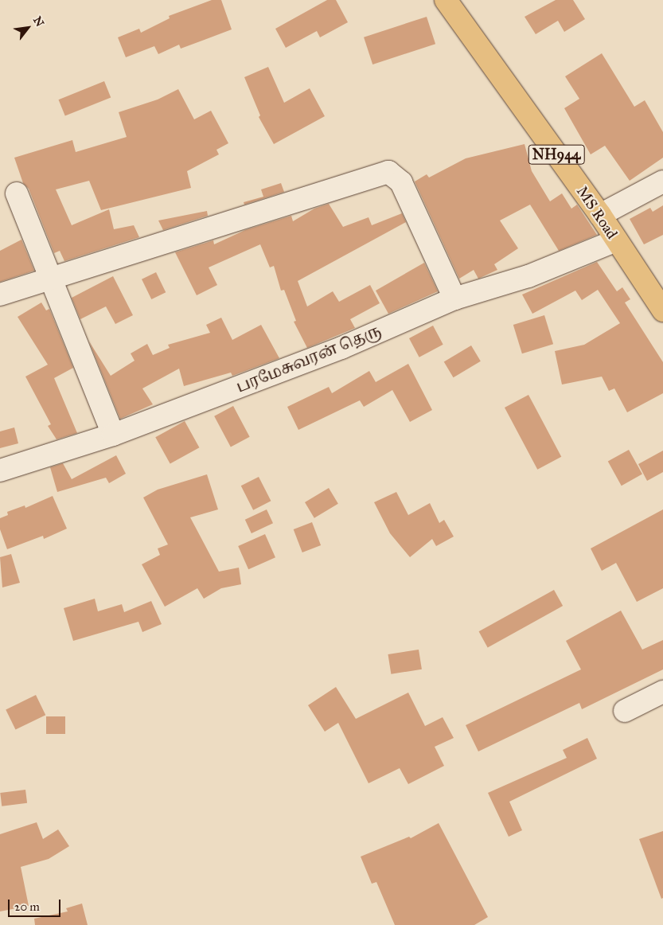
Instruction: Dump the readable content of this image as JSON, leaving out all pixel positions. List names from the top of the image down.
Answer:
{
  "streets": {
    "highway": ["NH944", "MS Road"],
    "street": ["பரமேசுவரன் தெரு"]
  },
  "crossings": [
    ["MS Road", "பரமேசுவரன் தெரு"]
  ],
  "scale_bar": "20 m",
  "north": "top right"
}
